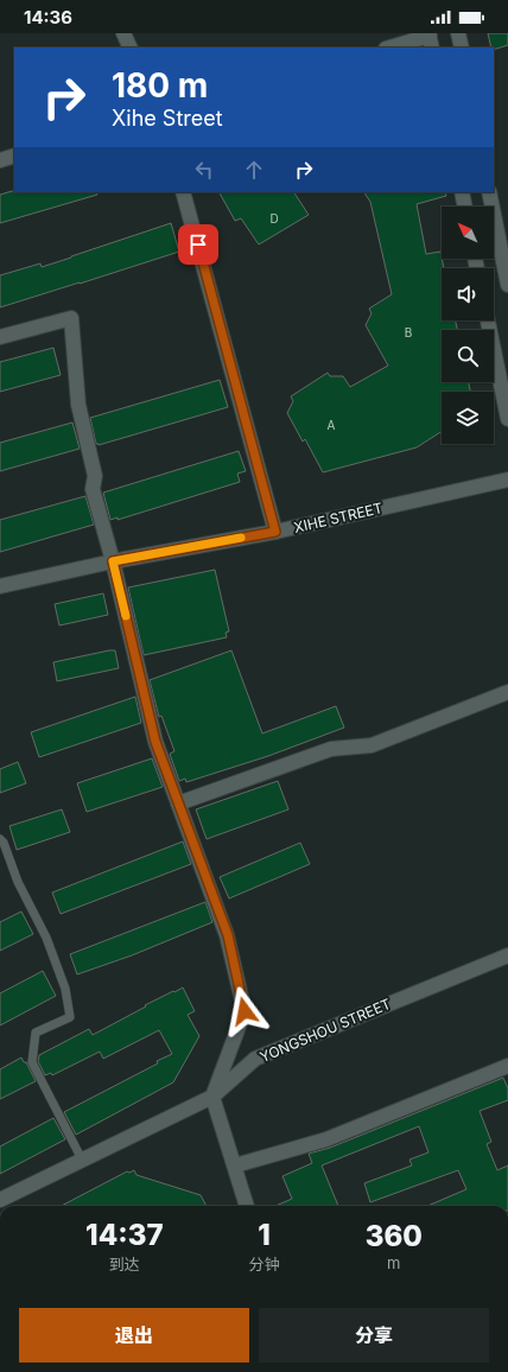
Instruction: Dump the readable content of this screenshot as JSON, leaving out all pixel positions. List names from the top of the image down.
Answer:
{
  "streets": {
    "street": ["XIHE STREET", "YONGSHOU STREET"]
  },
  "house_numbers": ["D", "B", "A"],
  "north": "top left",
  "page": {
    "status": "14:36",
    "turn": ["180 m", "Xihe Street"],
    "eta": [
      "14:37",
      "到达",
      "1",
      "分钟",
      "360",
      "m"
    ],
    "buttons": ["退出", "分享"]
  }
}
